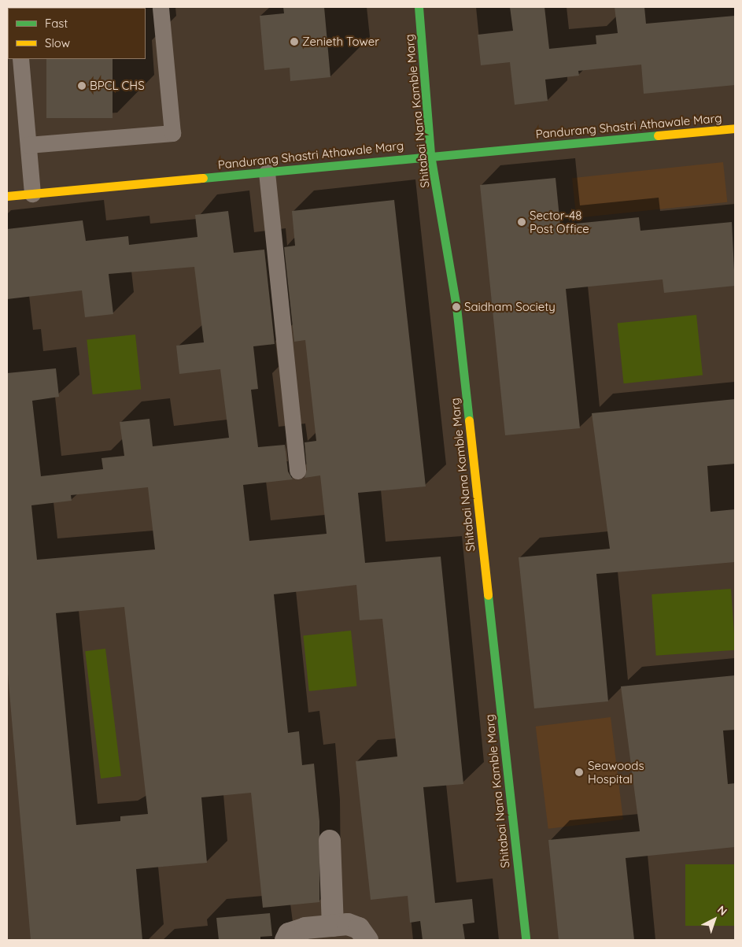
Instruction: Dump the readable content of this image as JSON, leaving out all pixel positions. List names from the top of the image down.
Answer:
{
  "streets": {
    "street": ["Shitabai Nana Kamble Marg", "Pandurang Shastri Athawale Marg"]
  },
  "crossings": [
    ["Shitabai Nana Kamble Marg", "Pandurang Shastri Athawale Marg"]
  ],
  "places": [
    "Zenieth Tower",
    "BPCL CHS",
    "Sector-48 Post Office",
    "Saidham Society",
    "Seawoods Hospital"
  ],
  "legend": ["Fast", "Slow"],
  "north": "top right"
}
